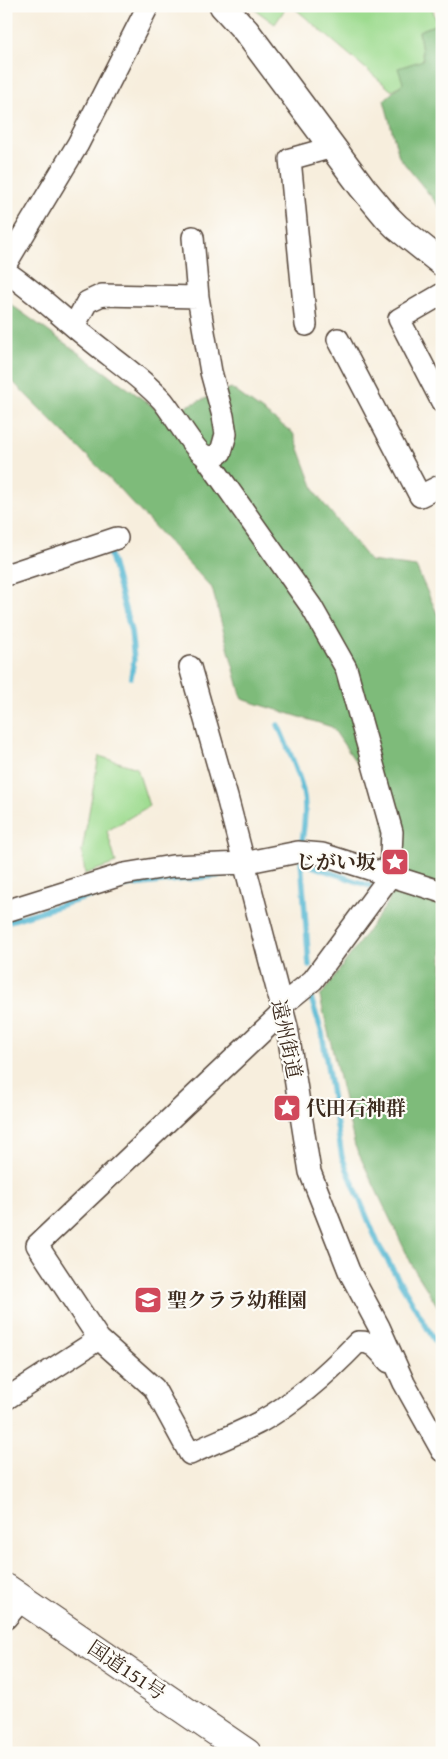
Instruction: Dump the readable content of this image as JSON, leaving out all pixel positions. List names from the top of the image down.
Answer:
{
  "streets": {
    "highway": ["国道151号"],
    "street": ["遠州街道"]
  },
  "places": {
    "place": ["じがい坂", "代田石神群"],
    "school or university": ["聖クララ幼稚園"]
  }
}
